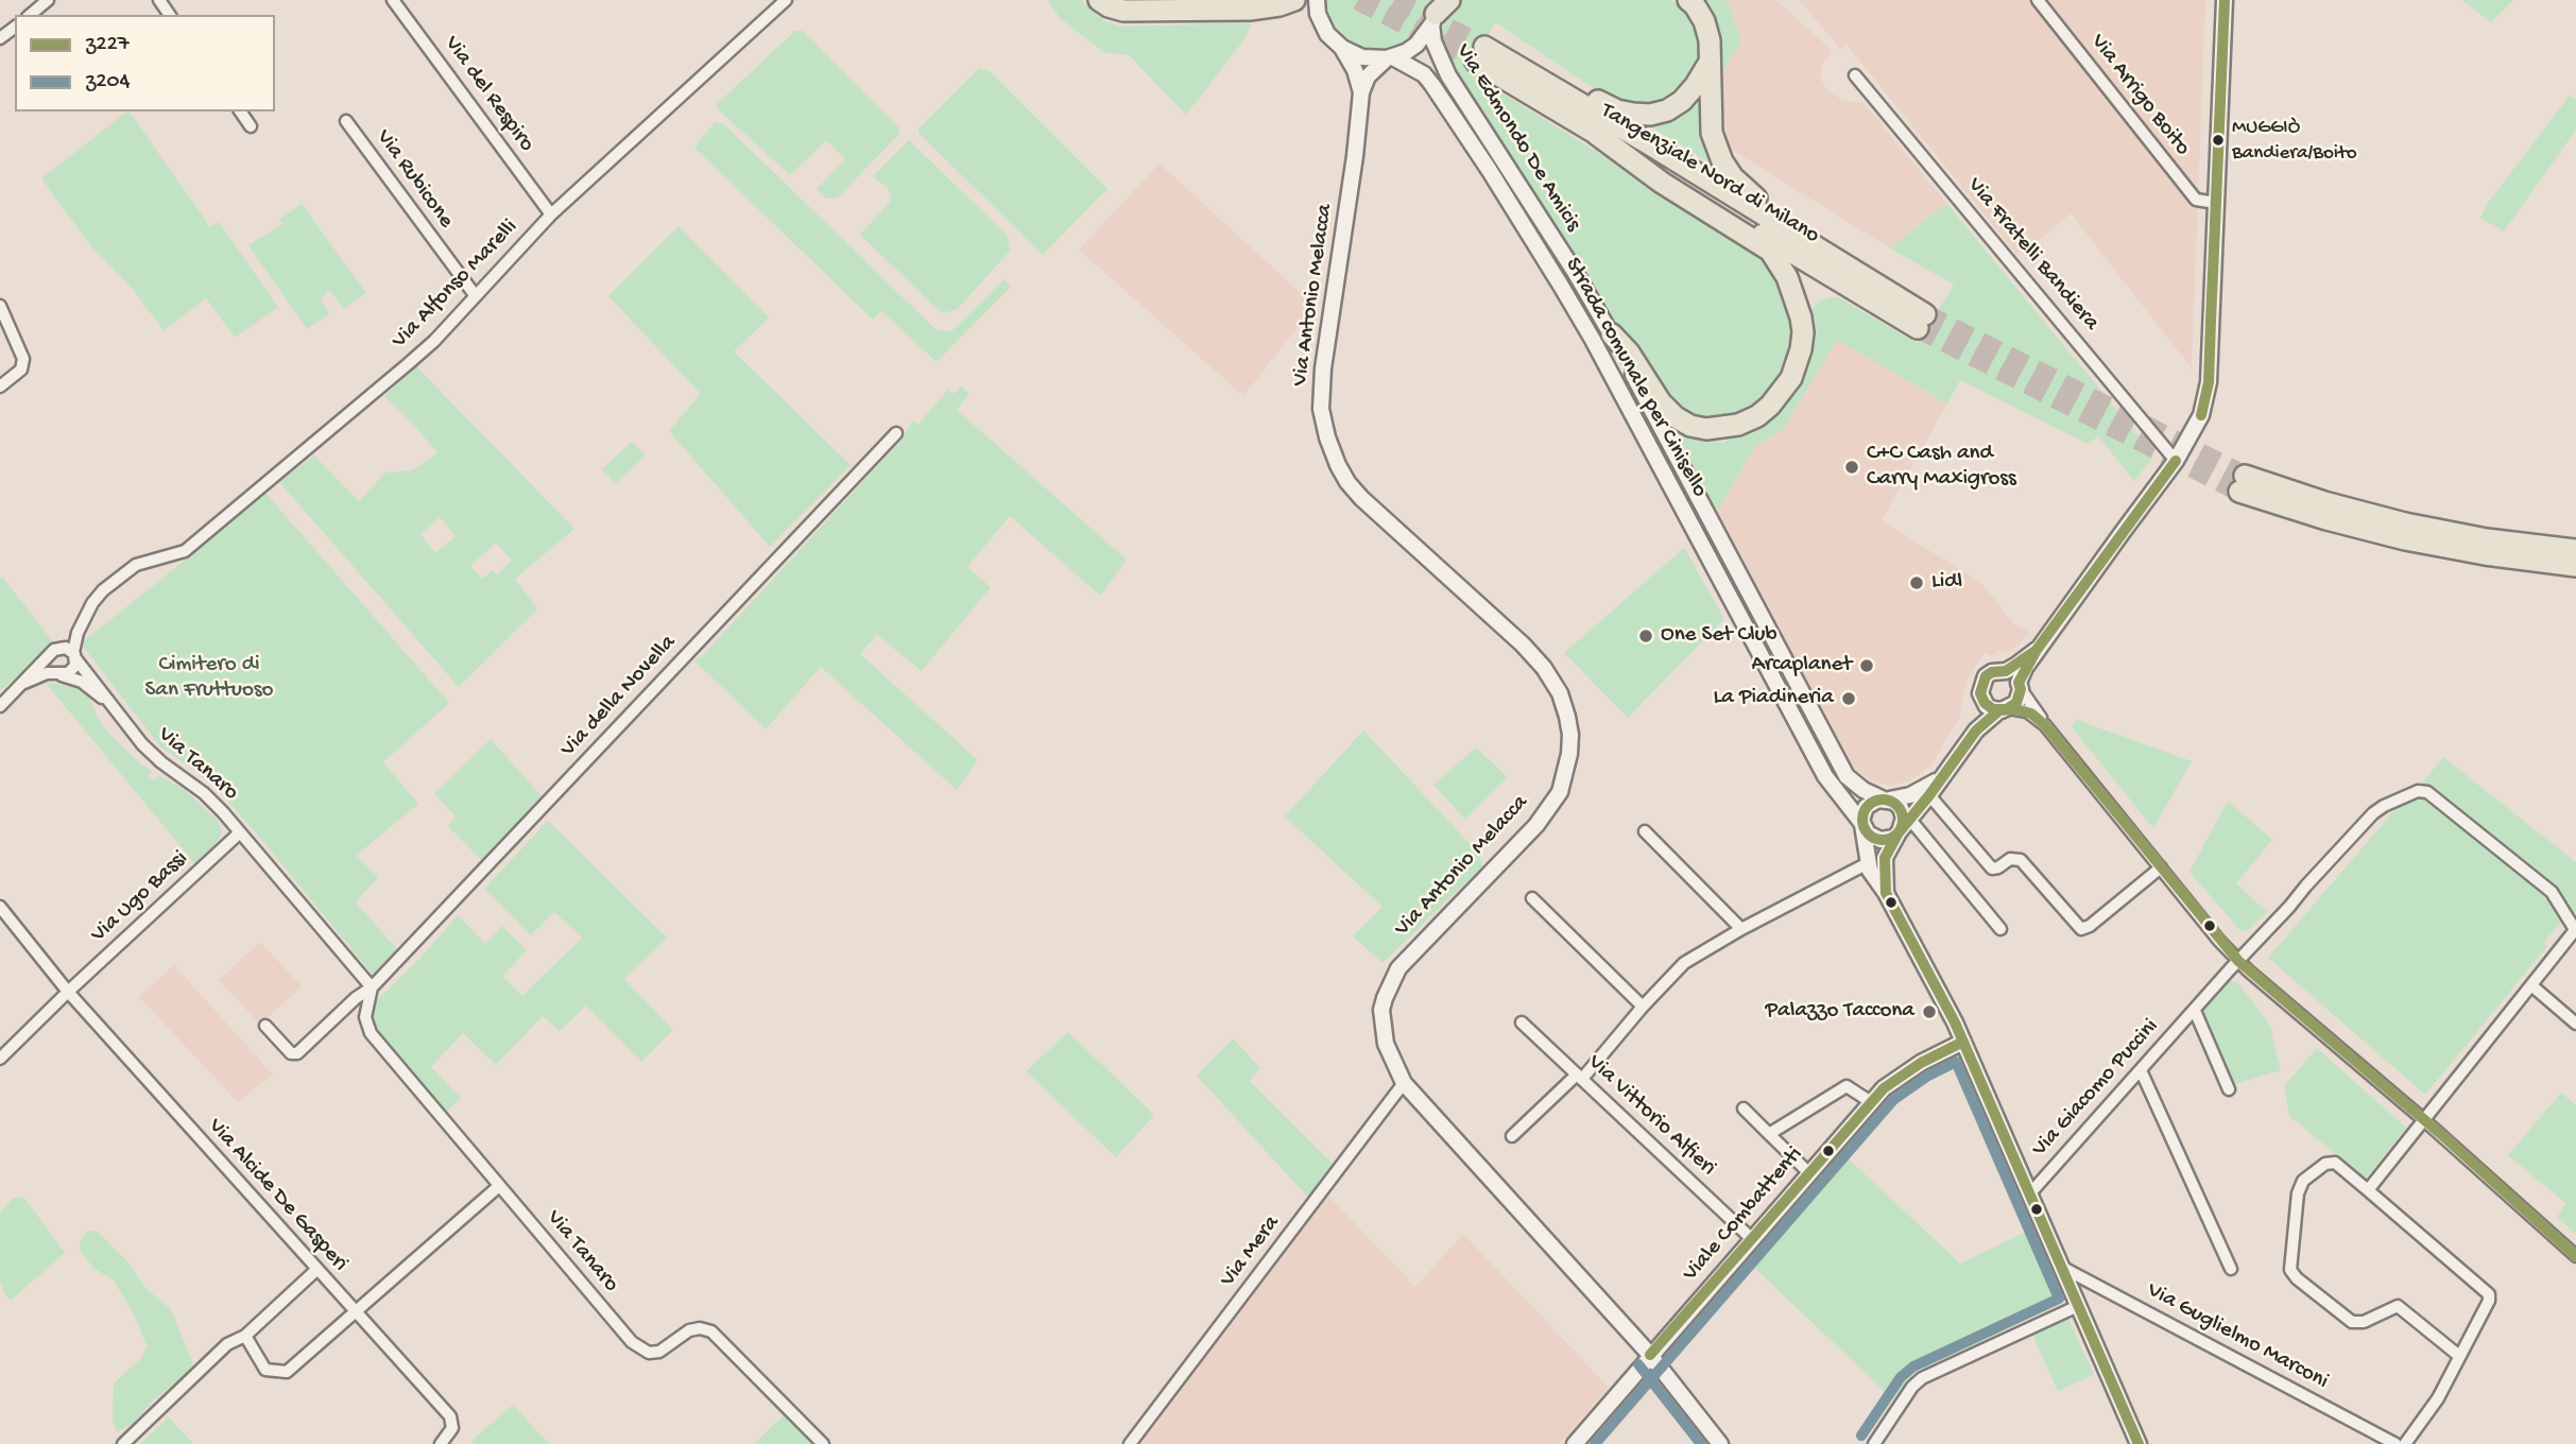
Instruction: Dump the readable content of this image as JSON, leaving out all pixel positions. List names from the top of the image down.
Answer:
{
  "streets": {
    "highway": ["Tangenziale Nord di Milano"],
    "street": [
      "Via del Respiro",
      "Via Arrigo Boito",
      "Via Edmondo De Amicis",
      "Via Rubicone",
      "Via Fratelli Bandiera",
      "Via Alfonso Marelli",
      "Via Antonio Melacca",
      "Strada comunale per Cinisello",
      "Via della Novella",
      "Via Tanaro",
      "Via Ugo Bassi",
      "Via Giacomo Puccini",
      "Via Vittorio Alfieri",
      "Via Alcide De Gasperi",
      "Viale Combattenti",
      "Via Mera",
      "Via Guglielmo Marconi"
    ]
  },
  "crossings": [
    ["Via del Respiro", "Via Alfonso Marelli"],
    ["Via Edmondo De Amicis", "Via Antonio Melacca"],
    ["Via Edmondo De Amicis", "Strada comunale per Cinisello"],
    ["Via Rubicone", "Via Alfonso Marelli"],
    ["Via Alfonso Marelli", "Via Tanaro"],
    ["Via Antonio Melacca", "Strada comunale per Cinisello"],
    ["Via Antonio Melacca", "Viale Combattenti"],
    ["Via Antonio Melacca", "Via Mera"],
    ["Via della Novella", "Via Tanaro"],
    ["Via Tanaro", "Via Ugo Bassi"],
    ["Via Ugo Bassi", "Via Alcide De Gasperi"],
    ["Via Vittorio Alfieri", "Viale Combattenti"]
  ],
  "parks": ["Cimitero di San Fruttuoso"],
  "places": [
    "MUGGIÒ Bandiera/Boito",
    "C+C Cash and Carry Maxigross",
    "Lidl",
    "One Set Club",
    "Arcaplanet",
    "La Piadineria",
    "Palazzo Taccona"
  ],
  "lines": ["transit line z227", "transit line z204"],
  "legend": ["z227", "z204"]
}
